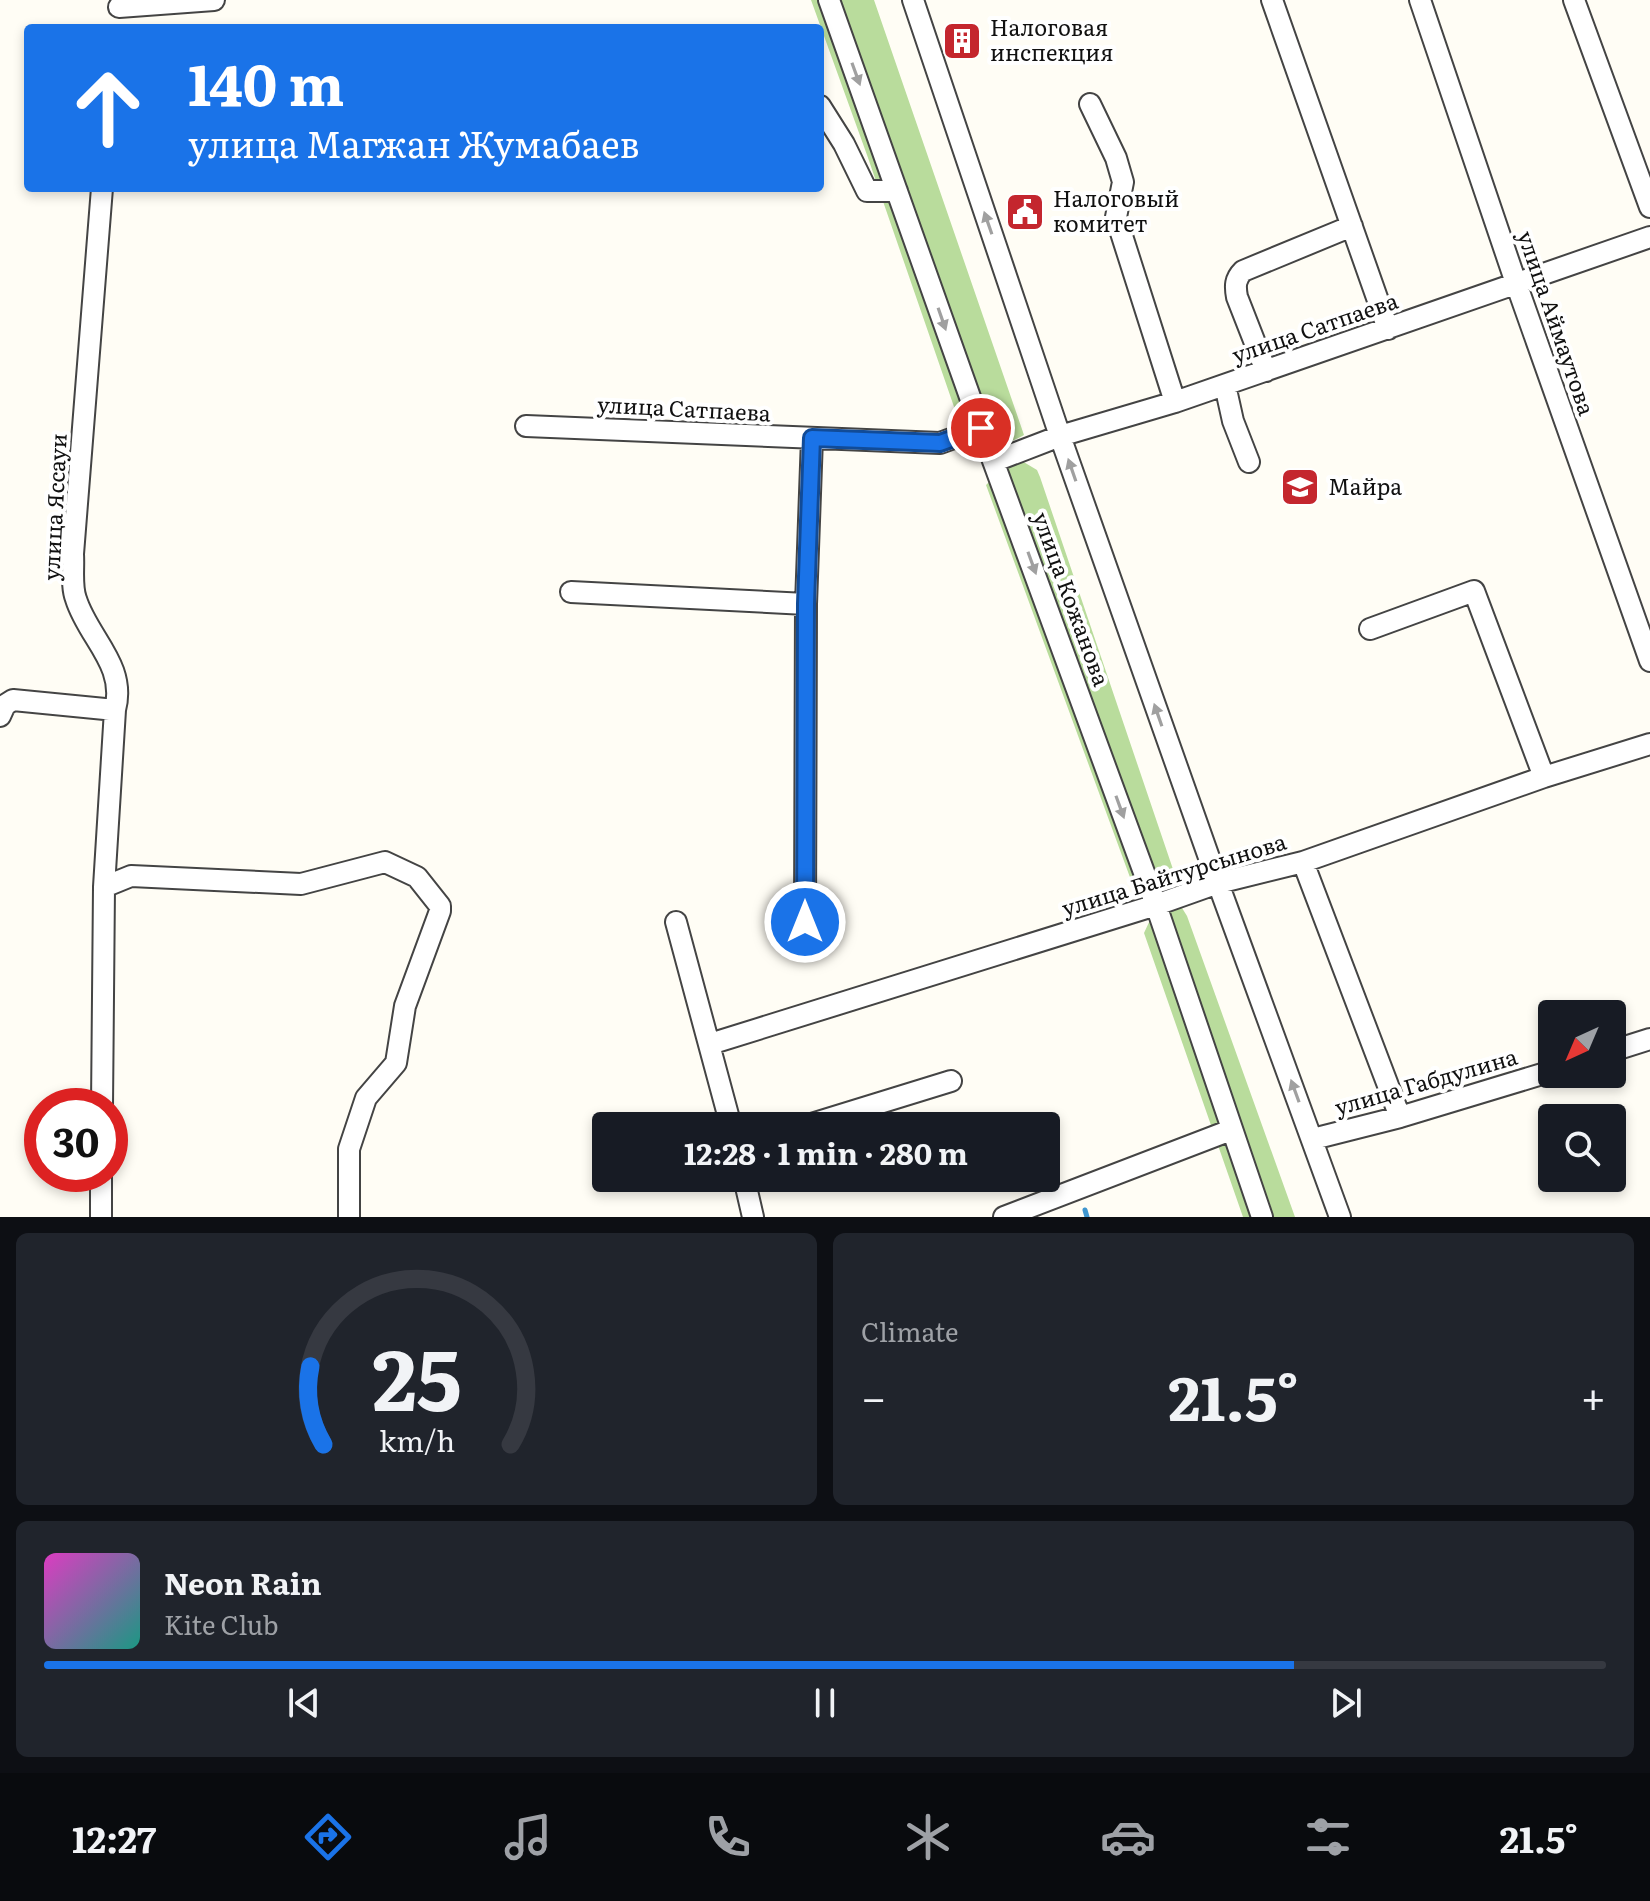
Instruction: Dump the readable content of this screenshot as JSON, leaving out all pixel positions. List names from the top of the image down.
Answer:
{
  "streets": {
    "street": [
      "улица Аймаутова",
      "улица Сатпаева",
      "улица Яссауи",
      "улица Кожанова",
      "улица Байтурсынова",
      "улица Габдулина"
    ]
  },
  "crossings": [
    ["улица Аймаутова", "улица Сатпаева"],
    ["улица Сатпаева", "улица Кожанова"],
    ["улица Кожанова", "улица Байтурсынова"],
    ["улица Кожанова", "улица Габдулина"]
  ],
  "places": {
    "building": ["Налоговая инспекция"],
    "public building": ["Налоговый комитет"],
    "school or university": ["Майра"]
  },
  "north": "bottom left",
  "page": {
    "turn": ["140 m", "улица Магжан Жумабаев"],
    "limit": "30",
    "trip": "12:28 · 1 min · 280 m",
    "tile": "Climate",
    "heat": ["−", "21.5°", "+"],
    "song": ["Neon Rain", "Kite Club"],
    "tabs": ["12:27", "21.5°"],
    "gauge": ["25", "km/h"]
  }
}
